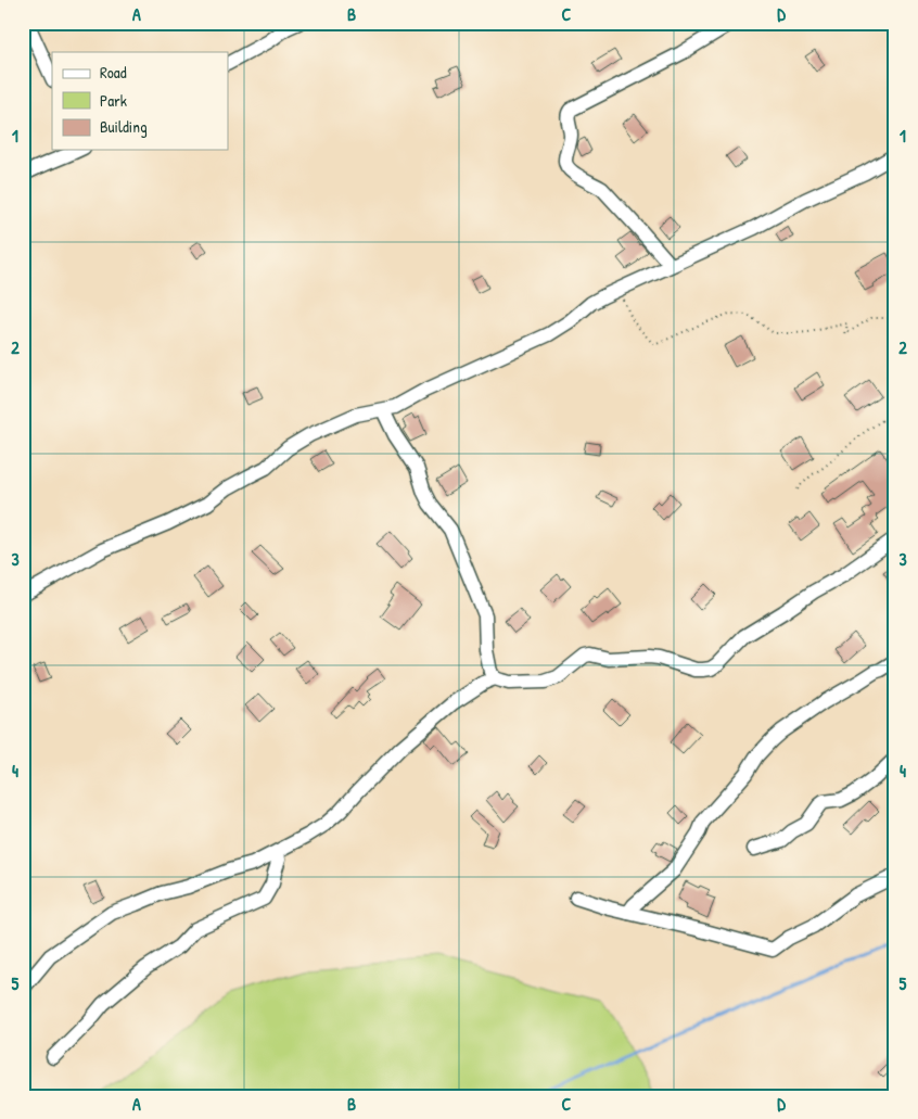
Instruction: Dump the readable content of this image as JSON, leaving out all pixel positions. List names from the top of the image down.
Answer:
{
  "legend": ["Road", "Park", "Building"],
  "grid": {
    "columns": [
      "A",
      "B",
      "C",
      "D"
    ],
    "rows": [
      "1",
      "2",
      "3",
      "4",
      "5"
    ]
  }
}
